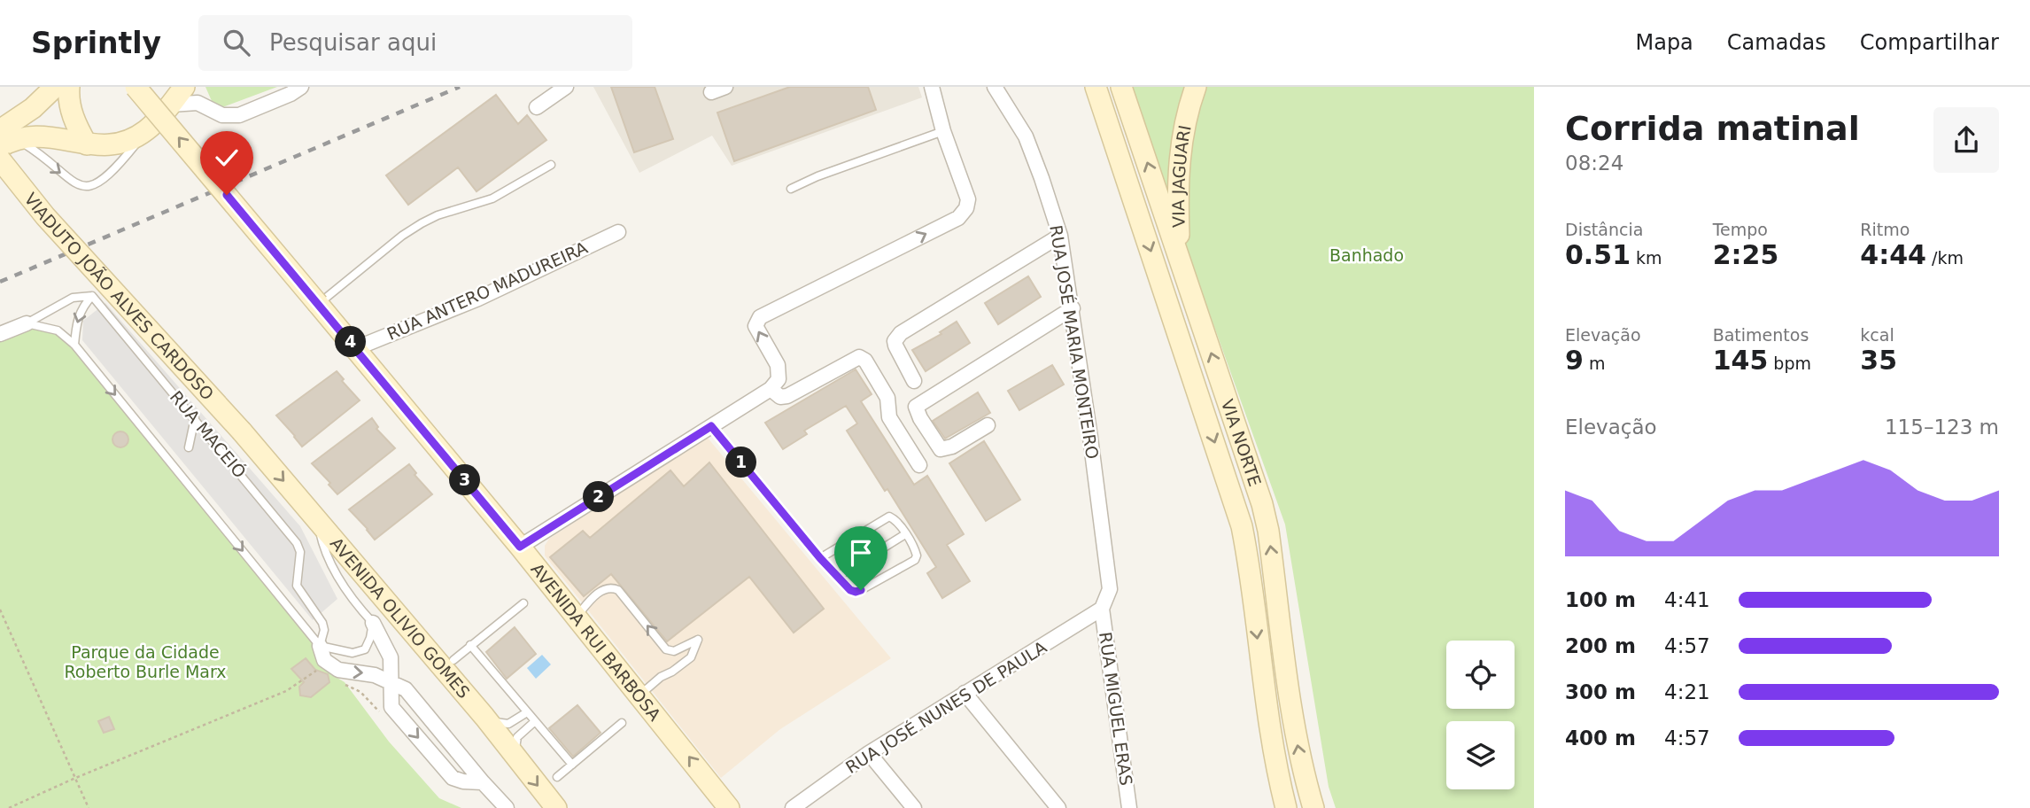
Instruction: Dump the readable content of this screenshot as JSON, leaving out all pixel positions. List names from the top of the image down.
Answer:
{
  "streets": {
    "main road": [
      "VIA JAGUARI",
      "VIADUTO JOÃO ALVES CARDOSO",
      "VIA NORTE",
      "AVENIDA OLIVIO GOMES",
      "AVENIDA RUI BARBOSA"
    ],
    "street": [
      "RUA ANTERO MADUREIRA",
      "RUA JOSÉ MARIA MONTEIRO",
      "RUA JOSÉ NUNES DE PAULA",
      "RUA MIGUEL ERAS"
    ],
    "lane": ["RUA MACEIÓ"]
  },
  "crossings": [
    ["VIA JAGUARI", "VIA NORTE"],
    ["RUA ANTERO MADUREIRA", "AVENIDA RUI BARBOSA"],
    ["VIADUTO JOÃO ALVES CARDOSO", "AVENIDA OLIVIO GOMES"],
    ["RUA JOSÉ MARIA MONTEIRO", "RUA JOSÉ NUNES DE PAULA"],
    ["RUA JOSÉ MARIA MONTEIRO", "RUA MIGUEL ERAS"],
    ["RUA JOSÉ NUNES DE PAULA", "RUA MIGUEL ERAS"]
  ],
  "one_way": ["AVENIDA OLIVIO GOMES", "AVENIDA RUI BARBOSA"],
  "parks": ["Banhado", "Parque da Cidade Roberto Burle Marx"],
  "page": {
    "header": "Sprintly",
    "search": "Pesquisar aqui",
    "nav": ["Mapa", "Camadas", "Compartilhar"],
    "heading": ["Corrida matinal", "08:24"],
    "stats": [
      ["Distância", "0.51 km"],
      ["Tempo", "2:25"],
      ["Ritmo", "4:44 /km"],
      ["Elevação", "9 m"],
      ["Batimentos", "145 bpm"],
      ["kcal", "35"]
    ],
    "pins": [
      "4",
      "1",
      "3",
      "2"
    ],
    "chart": ["Elevação", "115–123 m"],
    "list": [
      {
        "name": "100 m",
        "note": "4:41"
      },
      {
        "name": "200 m",
        "note": "4:57"
      },
      {
        "name": "300 m",
        "note": "4:21"
      },
      {
        "name": "400 m",
        "note": "4:57"
      }
    ]
  }
}
